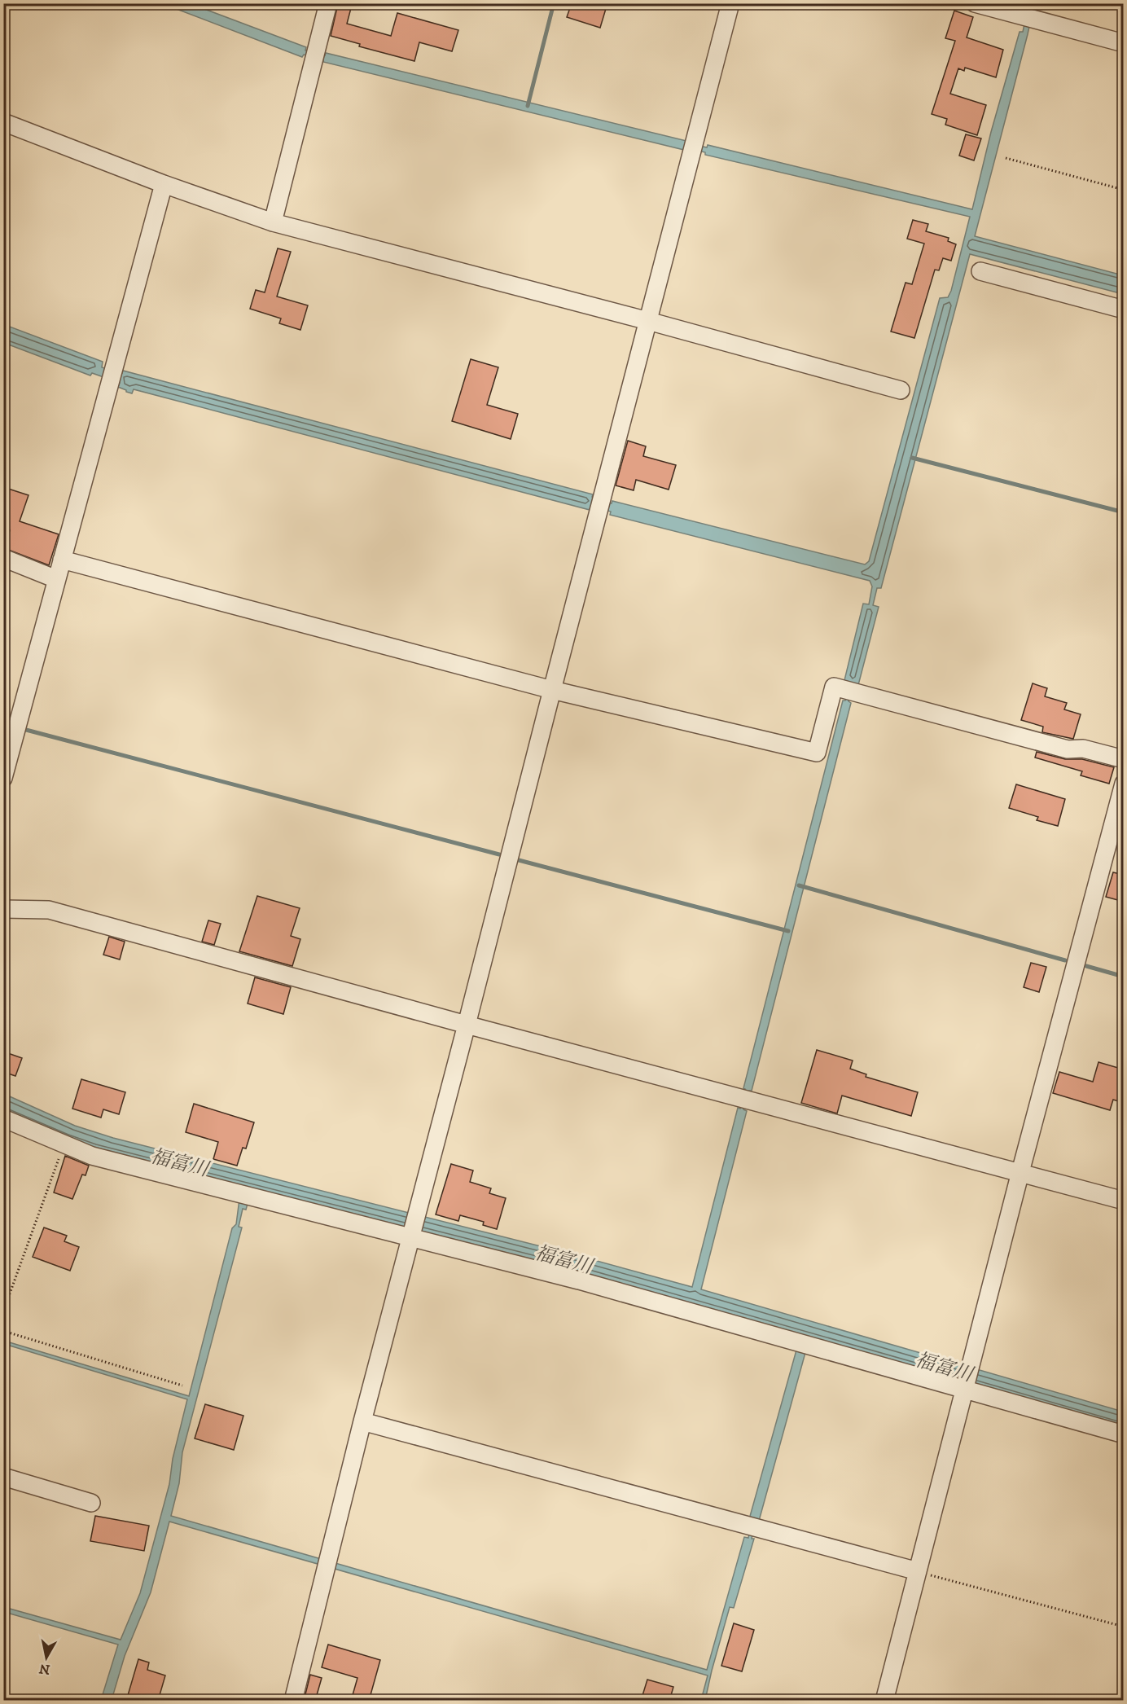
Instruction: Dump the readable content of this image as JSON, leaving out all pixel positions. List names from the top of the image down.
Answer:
{
  "water": ["福富川"],
  "north": "bottom"
}
